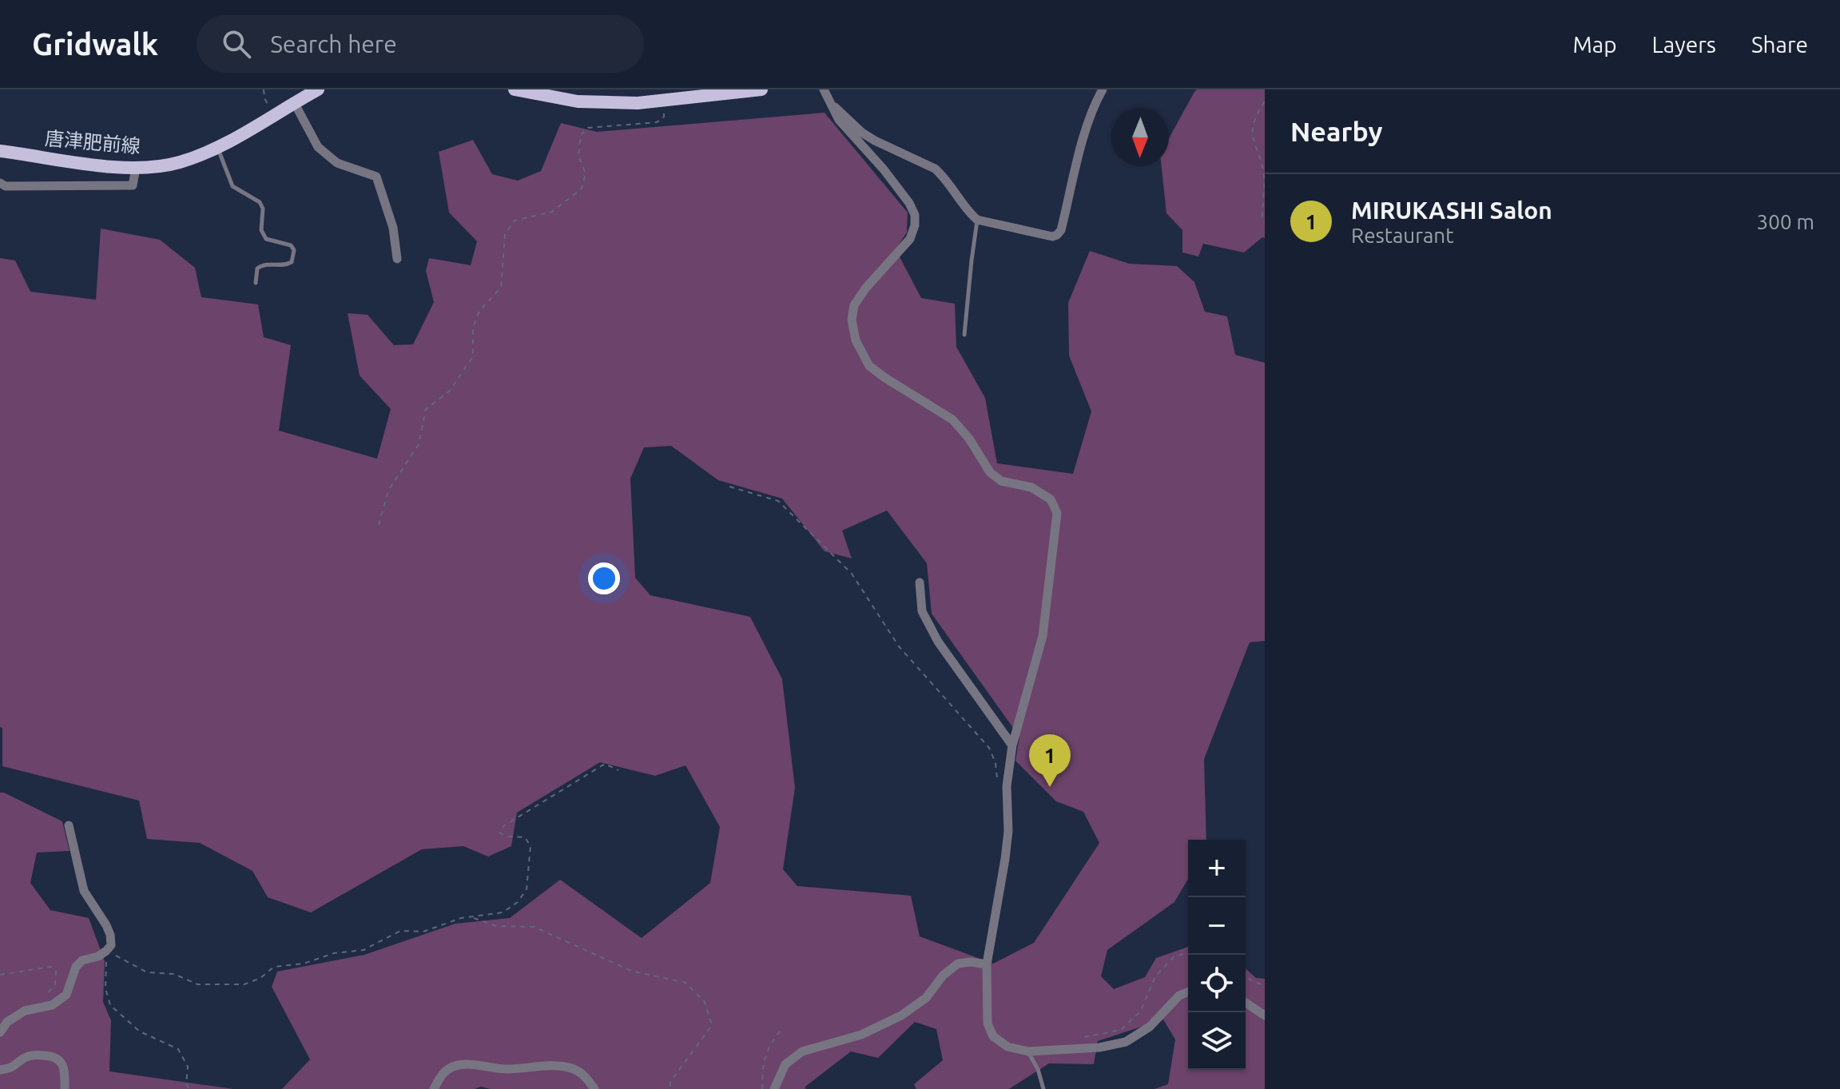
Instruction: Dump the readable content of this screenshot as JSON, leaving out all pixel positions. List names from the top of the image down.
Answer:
{
  "streets": {
    "main road": ["唐津肥前線"]
  },
  "north": "bottom",
  "page": {
    "header": "Gridwalk",
    "search": "Search here",
    "nav": ["Map", "Layers", "Share"],
    "heading": "Nearby",
    "list": [
      {
        "mark": "1",
        "name": "MIRUKASHI Salon",
        "note": "Restaurant",
        "value": "300 m"
      }
    ],
    "pins": "1",
    "map_buttons": ["+", "−"]
  }
}
